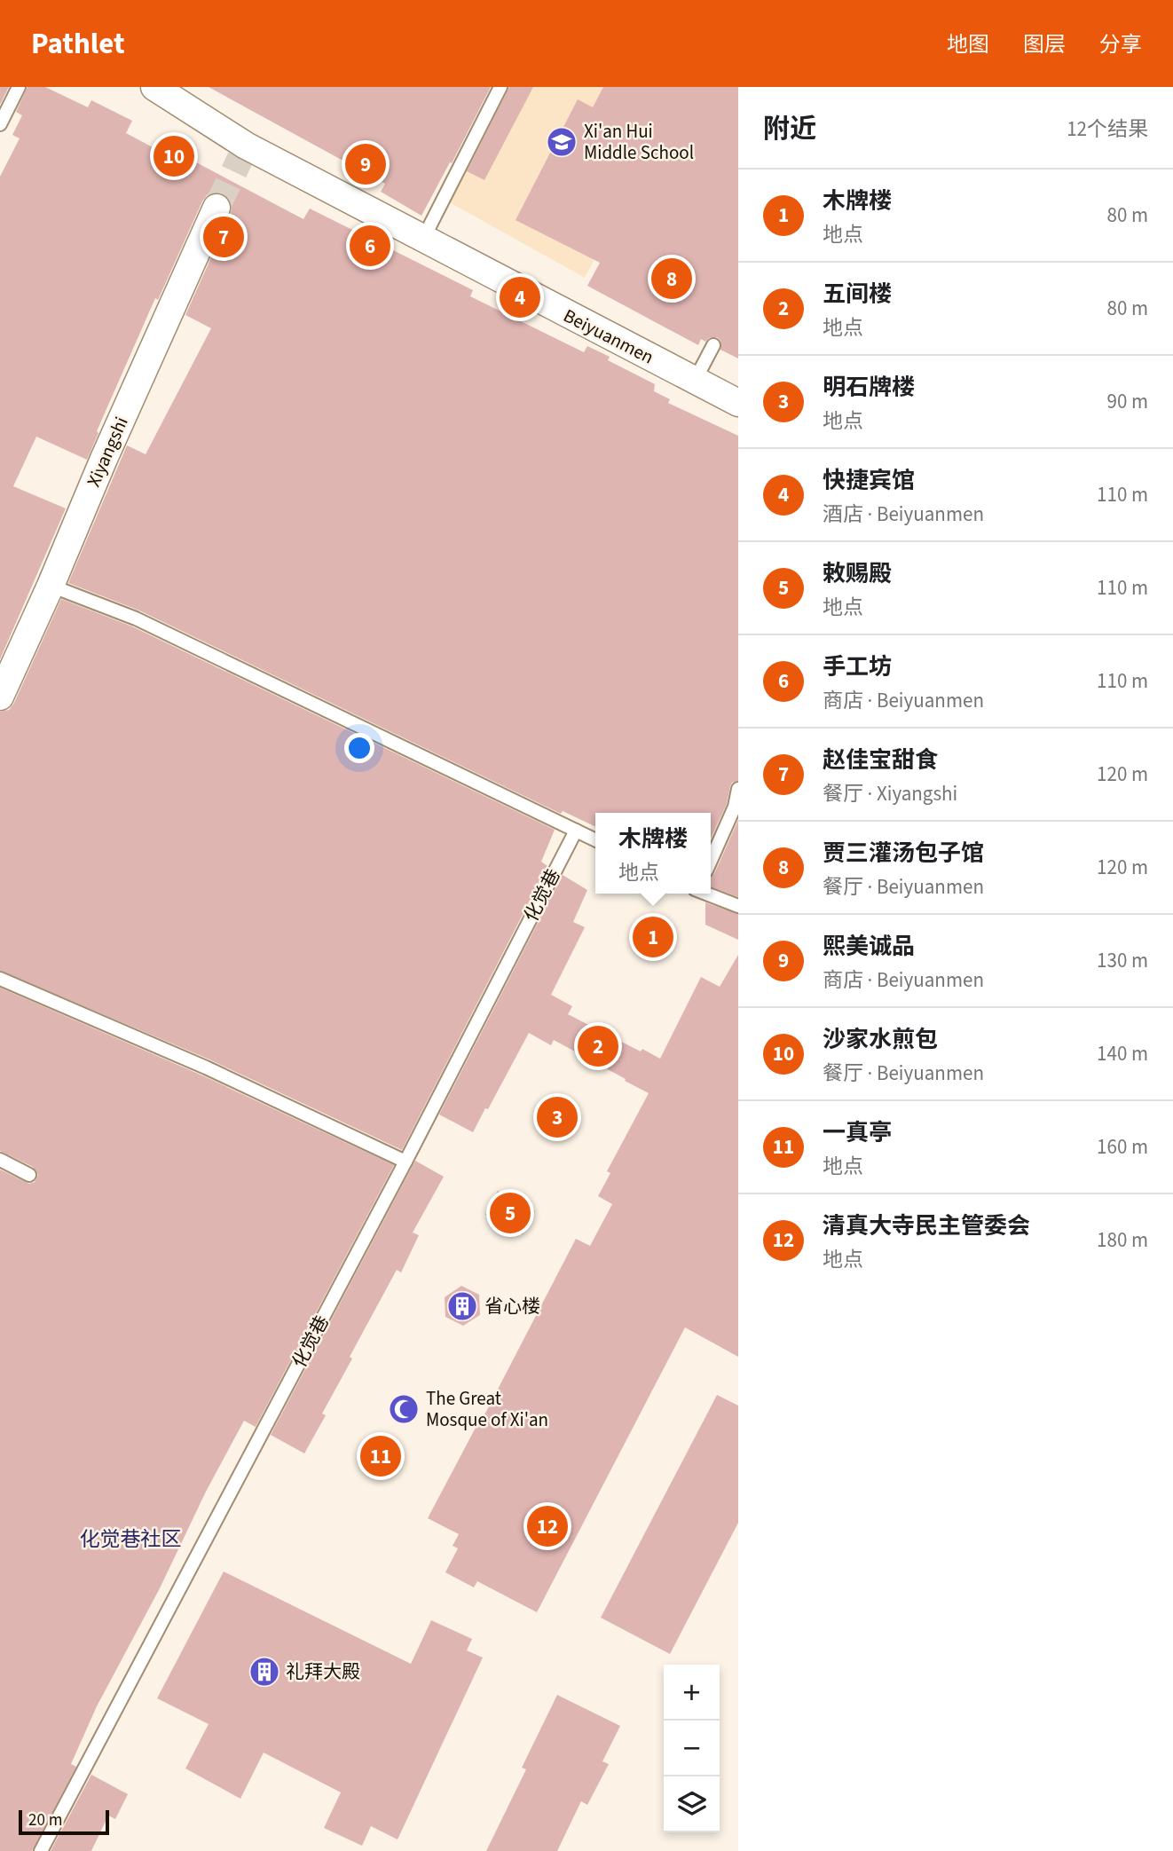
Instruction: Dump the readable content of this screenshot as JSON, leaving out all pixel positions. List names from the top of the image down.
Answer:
{
  "streets": {
    "street": ["Beiyuanmen", "Xiyangshi"],
    "lane": ["化觉巷"]
  },
  "districts": ["化觉巷社区"],
  "places": {
    "school or university": ["Xi'an Hui Middle School"],
    "building": ["省心楼", "礼拜大殿"],
    "mosque": ["The Great Mosque of Xi'an"]
  },
  "scale_bar": "20 m",
  "page": {
    "header": "Pathlet",
    "nav": ["地图", "图层", "分享"],
    "heading": ["附近", "12个结果"],
    "pins": [
      "10",
      "9",
      "7",
      "6",
      "8",
      "4",
      "1",
      "2",
      "3",
      "5",
      "11",
      "12"
    ],
    "list": [
      {
        "mark": "1",
        "name": "木牌楼",
        "note": "地点",
        "value": "80 m"
      },
      {
        "mark": "2",
        "name": "五间楼",
        "note": "地点",
        "value": "80 m"
      },
      {
        "mark": "3",
        "name": "明石牌楼",
        "note": "地点",
        "value": "90 m"
      },
      {
        "mark": "4",
        "name": "快捷宾馆",
        "note": "酒店 · Beiyuanmen",
        "value": "110 m"
      },
      {
        "mark": "5",
        "name": "敕赐殿",
        "note": "地点",
        "value": "110 m"
      },
      {
        "mark": "6",
        "name": "手工坊",
        "note": "商店 · Beiyuanmen",
        "value": "110 m"
      },
      {
        "mark": "7",
        "name": "赵佳宝甜食",
        "note": "餐厅 · Xiyangshi",
        "value": "120 m"
      },
      {
        "mark": "8",
        "name": "贾三灌汤包子馆",
        "note": "餐厅 · Beiyuanmen",
        "value": "120 m"
      },
      {
        "mark": "9",
        "name": "熙美诚品",
        "note": "商店 · Beiyuanmen",
        "value": "130 m"
      },
      {
        "mark": "10",
        "name": "沙家水煎包",
        "note": "餐厅 · Beiyuanmen",
        "value": "140 m"
      },
      {
        "mark": "11",
        "name": "一真亭",
        "note": "地点",
        "value": "160 m"
      },
      {
        "mark": "12",
        "name": "清真大寺民主管委会",
        "note": "地点",
        "value": "180 m"
      }
    ],
    "popup": ["木牌楼", "地点"],
    "map_buttons": ["+", "−"],
    "scale": "20 m"
  }
}
